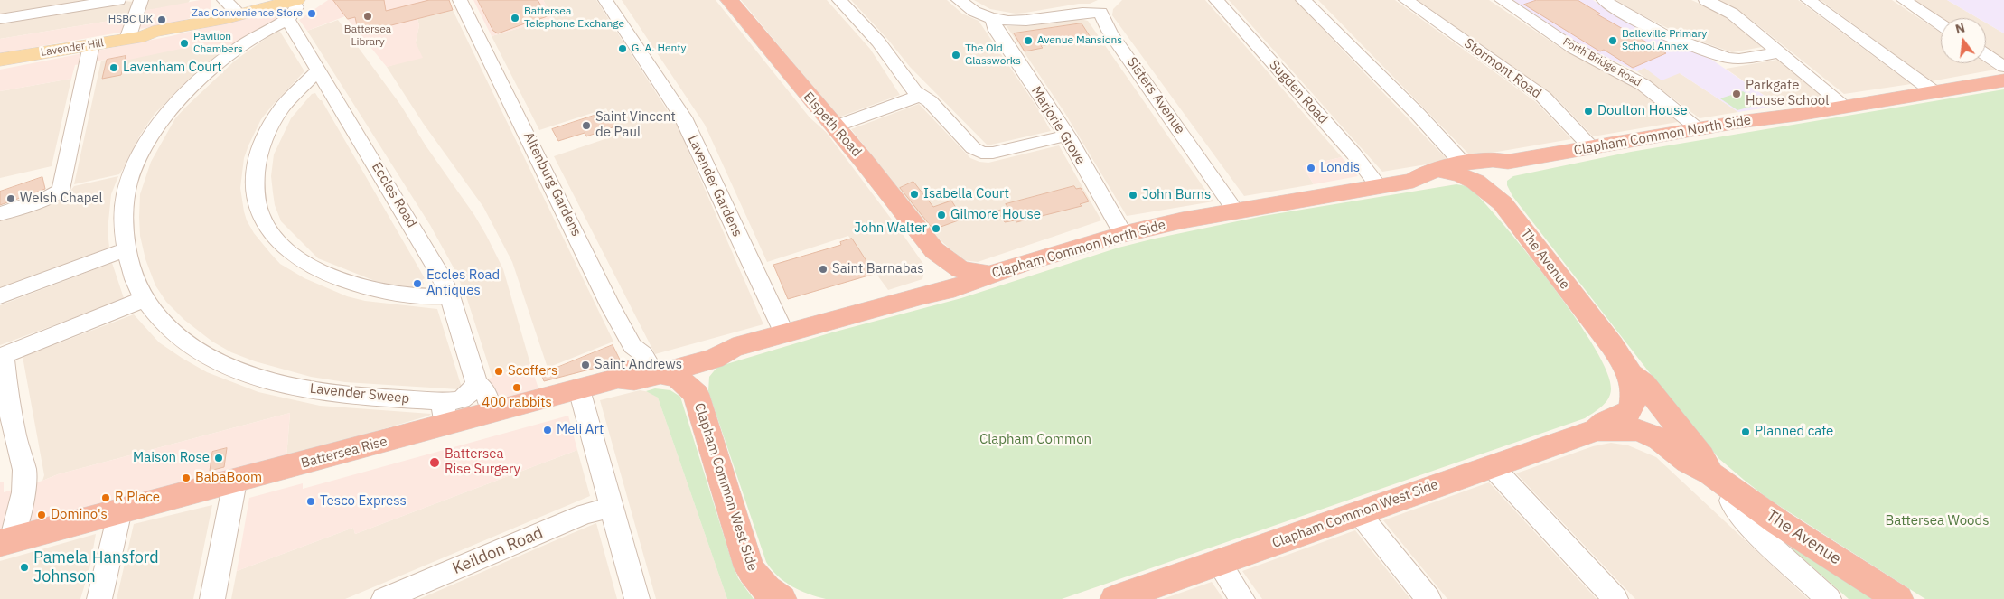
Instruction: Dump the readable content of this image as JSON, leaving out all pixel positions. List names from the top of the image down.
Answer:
{
  "streets": {
    "highway": [
      "Elspeth Road",
      "Clapham Common North Side",
      "The Avenue",
      "Battersea Rise",
      "Clapham Common West Side"
    ],
    "main road": ["Lavender Hill"],
    "street": [
      "Forth Bridge Road",
      "Stormont Road",
      "Sugden Road",
      "Sisters Avenue",
      "Marjorie Grove",
      "Altenburg Gardens",
      "Lavender Gardens",
      "Eccles Road",
      "Lavender Sweep",
      "Keildon Road"
    ]
  },
  "crossings": [
    ["Lavender Hill", "Eccles Road"],
    ["Lavender Hill", "Lavender Sweep"],
    ["Forth Bridge Road", "Clapham Common North Side"],
    ["Stormont Road", "Clapham Common North Side"],
    ["Sugden Road", "Clapham Common North Side"],
    ["Sisters Avenue", "Marjorie Grove"],
    ["Sisters Avenue", "Clapham Common North Side"],
    ["Elspeth Road", "Clapham Common North Side"],
    ["Marjorie Grove", "Clapham Common North Side"],
    ["Clapham Common North Side", "Altenburg Gardens"],
    ["Clapham Common North Side", "Lavender Gardens"],
    ["Clapham Common North Side", "The Avenue"],
    ["Clapham Common North Side", "Battersea Rise"],
    ["Clapham Common North Side", "Clapham Common West Side"],
    ["Altenburg Gardens", "Battersea Rise"],
    ["Altenburg Gardens", "Clapham Common West Side"],
    ["Eccles Road", "Lavender Sweep"],
    ["Eccles Road", "Battersea Rise"],
    ["The Avenue", "Clapham Common West Side"],
    ["Lavender Sweep", "Battersea Rise"],
    ["Battersea Rise", "Clapham Common West Side"]
  ],
  "parks": ["Clapham Common", "Battersea Woods"],
  "places": [
    "Zac Convenience Store",
    "Battersea Library",
    "Battersea Telephone Exchange",
    "HSBC UK",
    "Avenue Mansions",
    "Belleville Primary School Annex",
    "Pavilion Chambers",
    "G. A. Henty",
    "The Old Glassworks",
    "Lavenham Court",
    "Parkgate House School",
    "Doulton House",
    "Saint Vincent de Paul",
    "Londis",
    "Isabella Court",
    "John Burns",
    "Welsh Chapel",
    "Gilmore House",
    "John Walter",
    "Saint Barnabas",
    "Eccles Road Antiques",
    "Saint Andrews",
    "Scoffers",
    "400 rabbits",
    "Meli Art",
    "Planned cafe",
    "Maison Rose",
    "Battersea Rise Surgery",
    "BabaBoom",
    "R Place",
    "Tesco Express",
    "Domino's",
    "Pamela Hansford Johnson"
  ],
  "north": "top"
}
